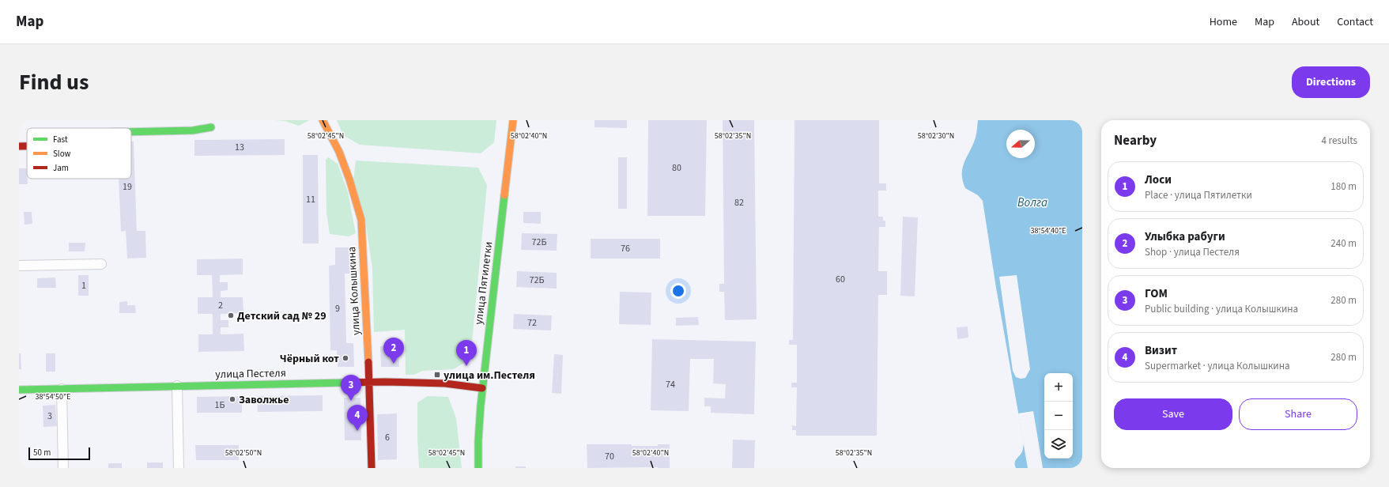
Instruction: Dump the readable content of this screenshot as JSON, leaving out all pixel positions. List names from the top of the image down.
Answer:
{
  "streets": {
    "street": ["улица Пятилетки", "улица Колышкина", "улица Пестеля"]
  },
  "crossings": [
    ["улица Пятилетки", "улица Пестеля"],
    ["улица Колышкина", "улица Пестеля"]
  ],
  "water": ["Волга"],
  "places": {
    "other": ["Детский сад № 29", "Чёрный кот", "Заволжье"],
    "transit": ["улица им.Пестеля"]
  },
  "house_numbers": [
    "13",
    "80",
    "19",
    "11",
    "82",
    "72Б",
    "76",
    "60",
    "72Б",
    "1",
    "2",
    "9",
    "72",
    "74",
    "1Б",
    "3",
    "6",
    "70"
  ],
  "legend": ["Fast", "Slow", "Jam"],
  "scale_bar": "50 m",
  "north": "left",
  "page": {
    "header": "Map",
    "nav": [
      "Home",
      "Map",
      "About",
      "Contact"
    ],
    "title": "Find us",
    "buttons": [
      "Directions",
      ["Save", "Share"]
    ],
    "heading": ["Nearby", "4 results"],
    "list": [
      {
        "mark": "1",
        "name": "Лоси",
        "note": "Place · улица Пятилетки",
        "value": "180 m"
      },
      {
        "mark": "2",
        "name": "Улыбка рабуги",
        "note": "Shop · улица Пестеля",
        "value": "240 m"
      },
      {
        "mark": "3",
        "name": "ГОМ",
        "note": "Public building · улица Колышкина",
        "value": "280 m"
      },
      {
        "mark": "4",
        "name": "Визит",
        "note": "Supermarket · улица Колышкина",
        "value": "280 m"
      }
    ],
    "pins": [
      "2",
      "1",
      "3",
      "4"
    ],
    "map_buttons": ["+", "−"],
    "scale": "50 m"
  },
  "coordinates": [
    "58°02'30\"N",
    "58°02'45\"N",
    "58°02'40\"N",
    "58°02'35\"N",
    "38°54'40\"E",
    "38°54'50\"E",
    "58°02'50\"N"
  ]
}
